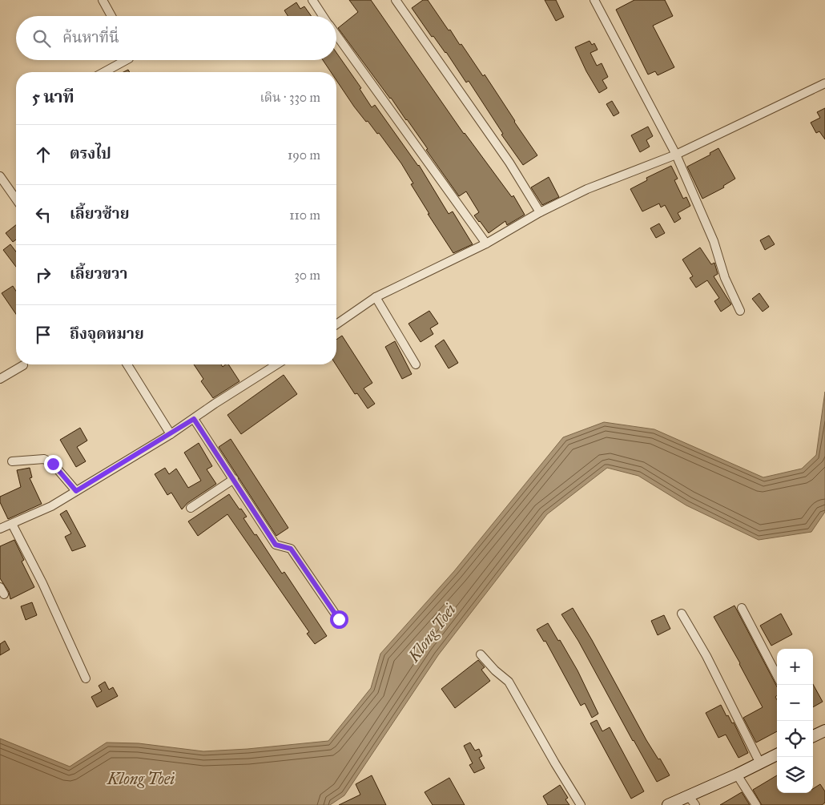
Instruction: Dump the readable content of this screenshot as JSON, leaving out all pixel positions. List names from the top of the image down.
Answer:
{
  "water": ["Klong Toei"],
  "page": {
    "search": "ค้นหาที่นี่",
    "heading": ["5 นาที", "เดิน · 330 m"],
    "list": [
      ["ตรงไป", "190 m"],
      ["เลี้ยวซ้าย", "110 m"],
      ["เลี้ยวขวา", "30 m"],
      "ถึงจุดหมาย"
    ],
    "map_buttons": ["+", "−"]
  }
}
